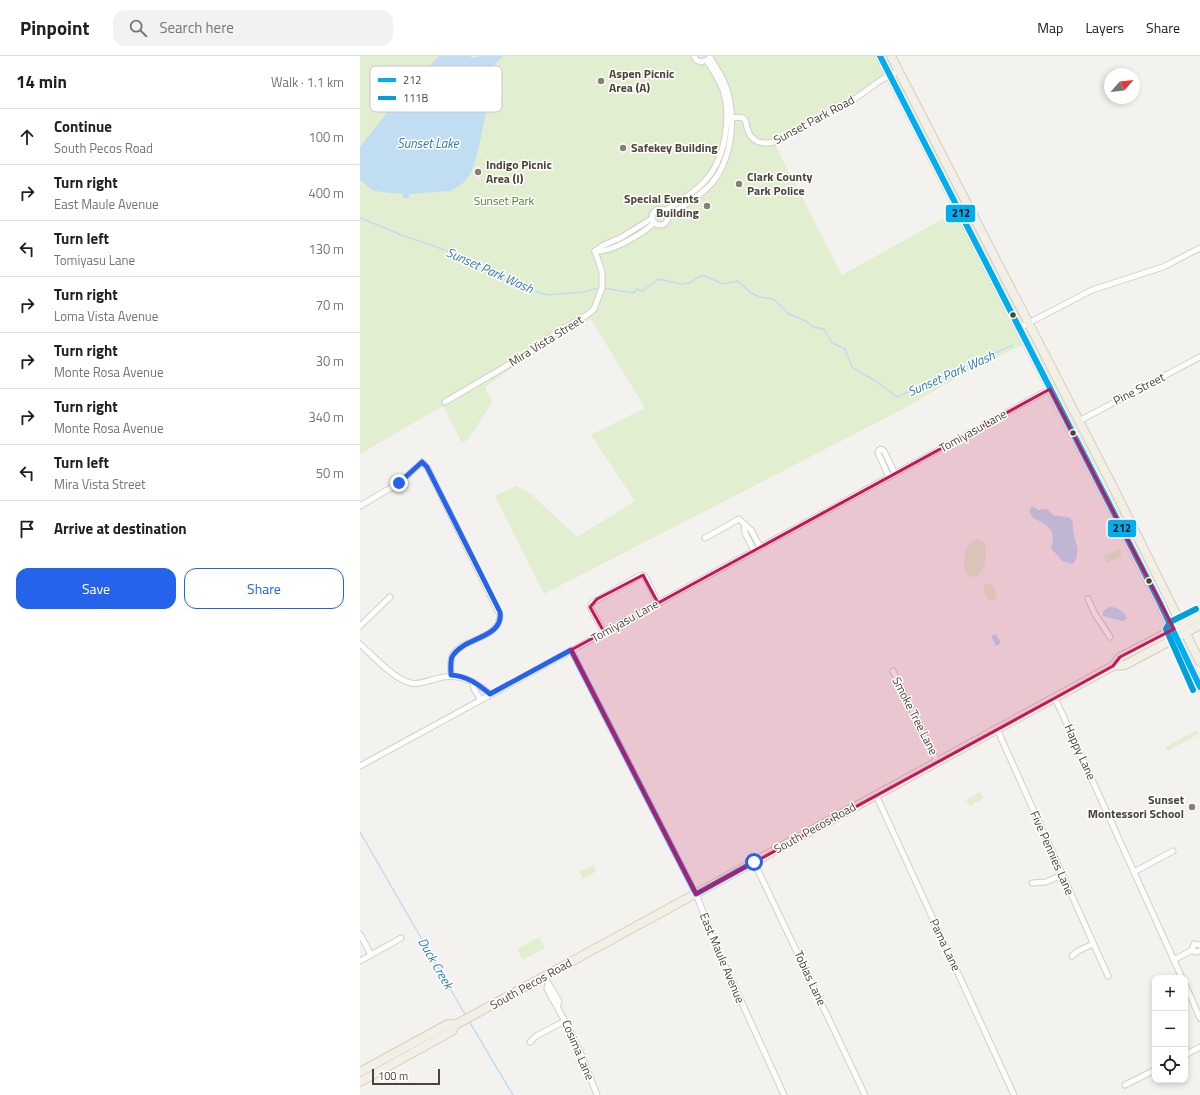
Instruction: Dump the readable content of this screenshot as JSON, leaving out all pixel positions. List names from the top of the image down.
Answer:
{
  "streets": {
    "main road": ["South Pecos Road"],
    "street": [
      "Sunset Park Road",
      "Mira Vista Street",
      "Pine Street",
      "Tomiyasu Lane",
      "Smoke Tree Lane",
      "Happy Lane",
      "Five Pennies Lane",
      "Pama Lane",
      "East Maule Avenue",
      "Tobias Lane",
      "Cosima Lane"
    ]
  },
  "crossings": [
    ["Sunset Park Road", "Mira Vista Street"],
    ["Tomiyasu Lane", "East Maule Avenue"],
    ["Smoke Tree Lane", "South Pecos Road"],
    ["Happy Lane", "South Pecos Road"],
    ["South Pecos Road", "Five Pennies Lane"],
    ["South Pecos Road", "Pama Lane"],
    ["South Pecos Road", "East Maule Avenue"],
    ["South Pecos Road", "Tobias Lane"],
    ["South Pecos Road", "Cosima Lane"]
  ],
  "water": ["Sunset Lake", "Sunset Park Wash", "Duck Creek"],
  "parks": ["Sunset Park"],
  "places": [
    "Aspen Picnic Area (A)",
    "Safekey Building",
    "Indigo Picnic Area (I)",
    "Clark County Park Police",
    "Special Events Building",
    "Sunset Montessori School"
  ],
  "lines": ["transit line 212", "transit line 111B"],
  "legend": ["212", "111B"],
  "scale_bar": "100 m",
  "north": "top right",
  "page": {
    "header": "Pinpoint",
    "search": "Search here",
    "nav": ["Map", "Layers", "Share"],
    "heading": ["14 min", "Walk · 1.1 km"],
    "list": [
      ["Continue", "South Pecos Road", "100 m"],
      ["Turn right", "East Maule Avenue", "400 m"],
      ["Turn left", "Tomiyasu Lane", "130 m"],
      ["Turn right", "Loma Vista Avenue", "70 m"],
      ["Turn right", "Monte Rosa Avenue", "30 m"],
      ["Turn right", "Monte Rosa Avenue", "340 m"],
      ["Turn left", "Mira Vista Street", "50 m"],
      "Arrive at destination"
    ],
    "buttons": ["Save", "Share"],
    "map_buttons": ["+", "−"],
    "scale": "100 m"
  }
}
